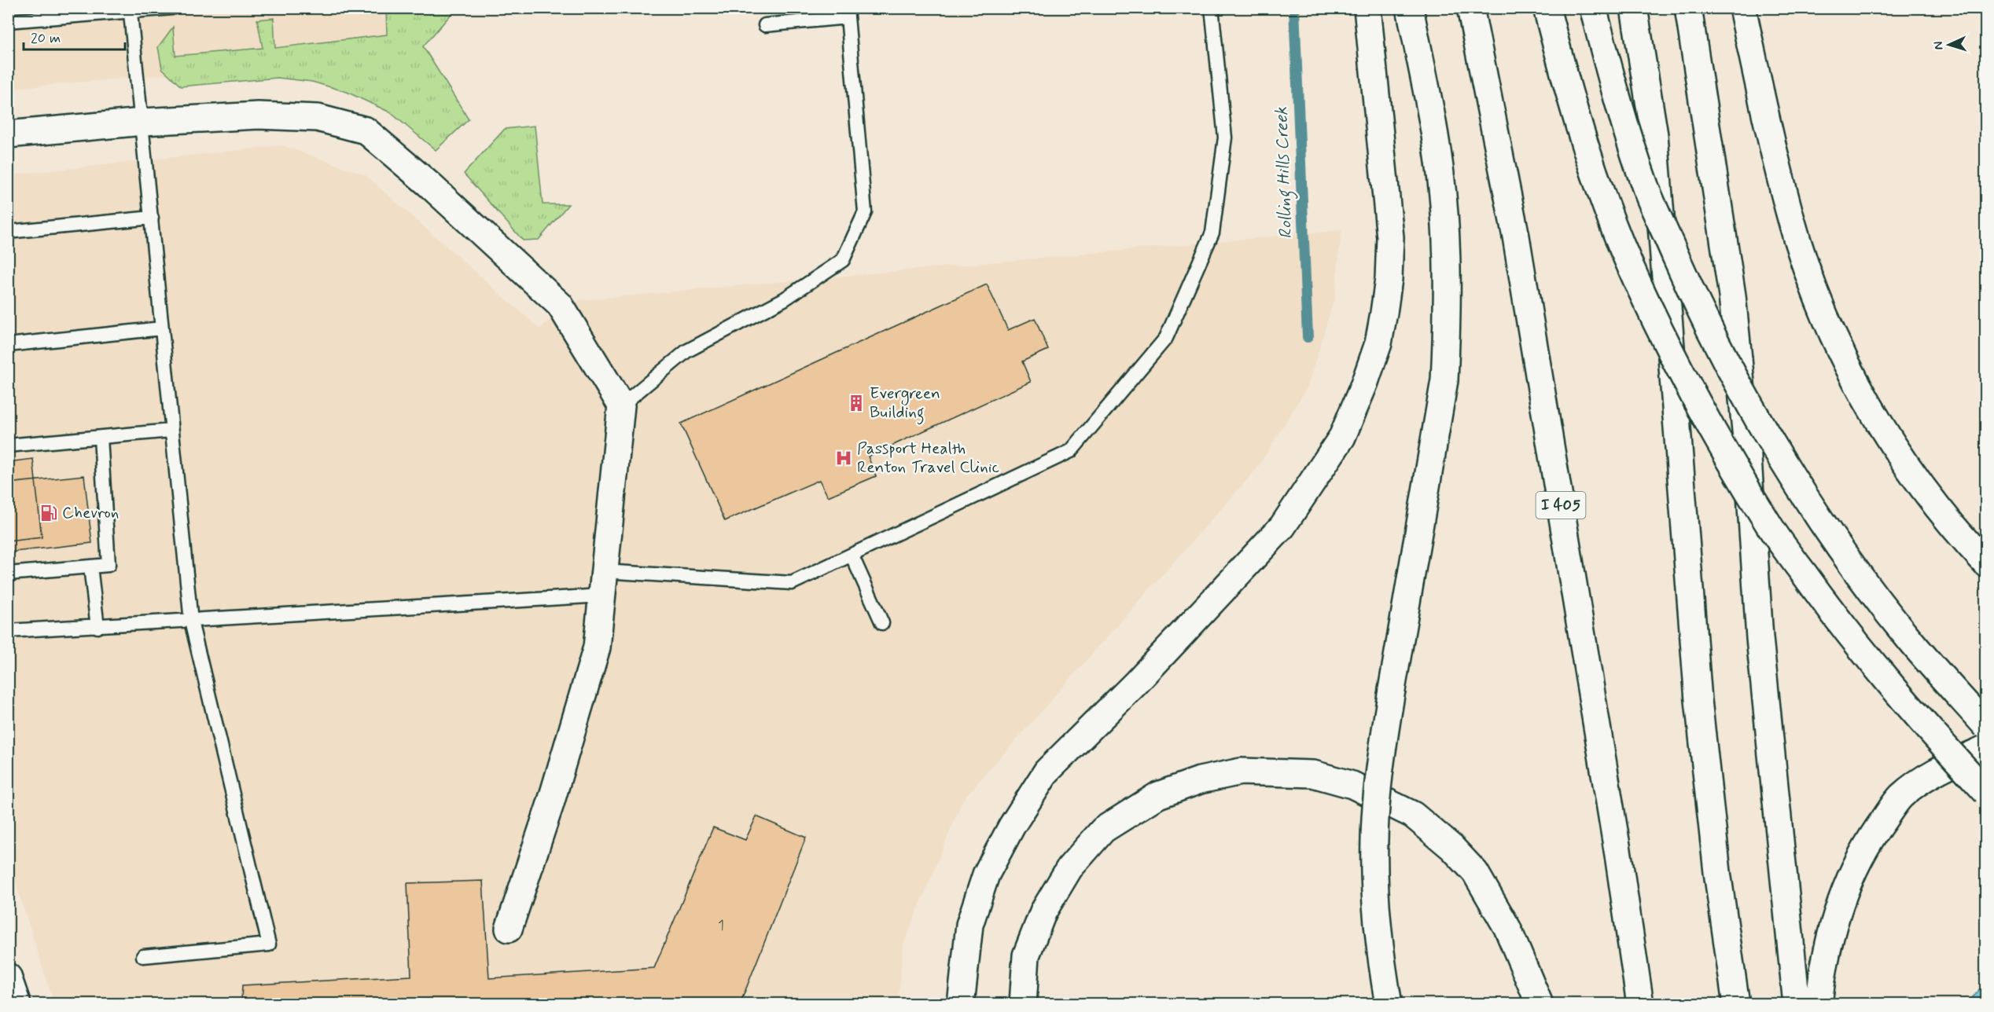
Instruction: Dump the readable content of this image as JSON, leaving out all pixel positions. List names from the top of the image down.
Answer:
{
  "streets": {
    "main road": ["I 405"]
  },
  "water": ["Rolling Hills Creek"],
  "places": {
    "building": ["Evergreen Building"],
    "hospital": ["Passport Health Renton Travel Clinic"],
    "fuel station": ["Chevron"]
  },
  "house_numbers": ["1"],
  "scale_bar": "20 m",
  "north": "left"
}
